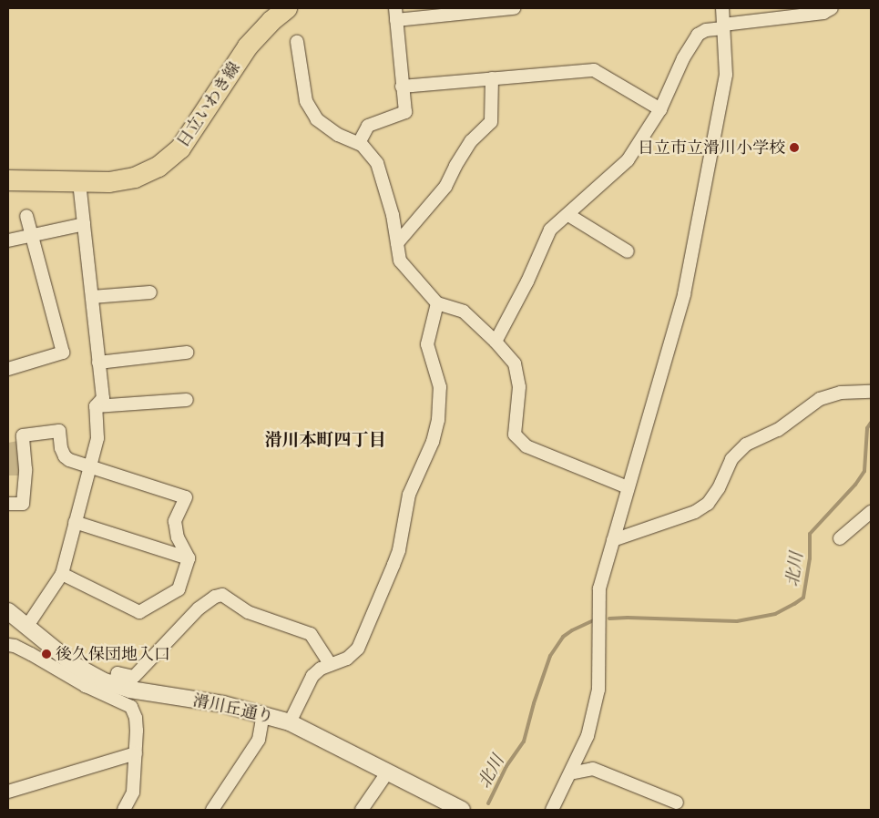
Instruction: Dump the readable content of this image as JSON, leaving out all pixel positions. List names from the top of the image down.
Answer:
{
  "streets": {
    "main road": ["日立いわき線"],
    "street": ["滑川丘通り"]
  },
  "districts": ["滑川本町四丁目"],
  "water": ["北川"],
  "places": ["日立市立滑川小学校", "後久保団地入口"]
}
